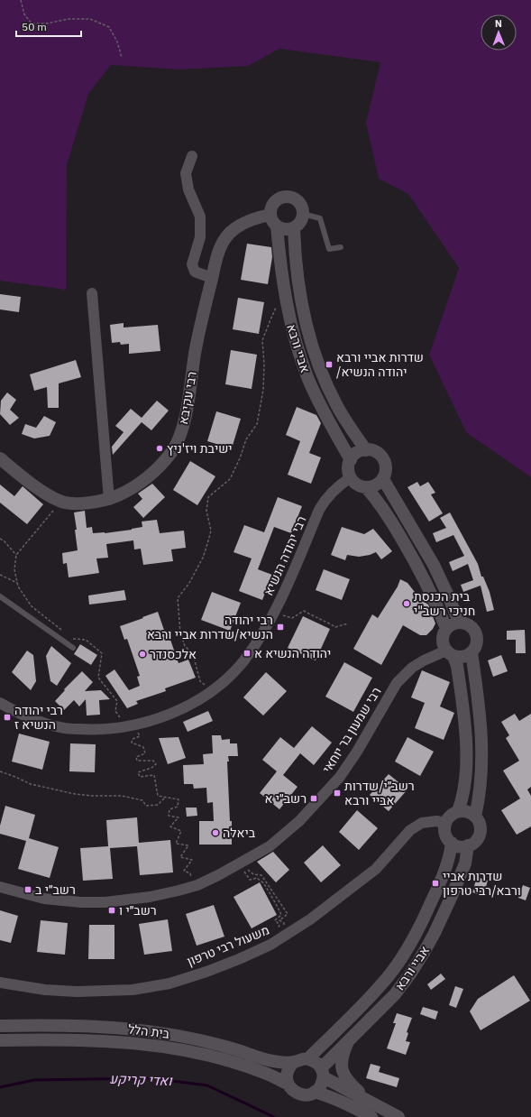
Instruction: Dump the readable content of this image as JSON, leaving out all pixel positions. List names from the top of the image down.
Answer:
{
  "streets": {
    "street": [
      "אביי ורבא",
      "רבי עקיבא",
      "רבי יהודה הנשיא",
      "רבי שמעון בר יוחאי",
      "משעול רבי טרפון",
      "בית הלל"
    ]
  },
  "crossings": [
    ["אביי ורבא", "רבי עקיבא"],
    ["אביי ורבא", "רבי יהודה הנשיא"],
    ["אביי ורבא", "משעול רבי טרפון"],
    ["אביי ורבא", "בית הלל"]
  ],
  "water": ["ואדי קריקע"],
  "places": {
    "transit": [
      "שדרות אביי ורבא /יהודה הנשיא",
      "רבי יהודה הנשיא/שדרות אביי ורבא",
      "יהודה הנשיא א",
      "רבי יהודה הנשיא ז",
      "רשב״י/שדרות אביי ורבא",
      "רשב״י א",
      "שדרות אביי ורבא/רבי טרפון",
      "רשב״י ב",
      "רשב״י ו"
    ],
    "other": [
      "ישיבת ויז'ניץ",
      "בית הכנסת חניכי רשב\"י",
      "אלכסנדר",
      "ביאלה"
    ]
  },
  "scale_bar": "50 m",
  "north": "top"
}
